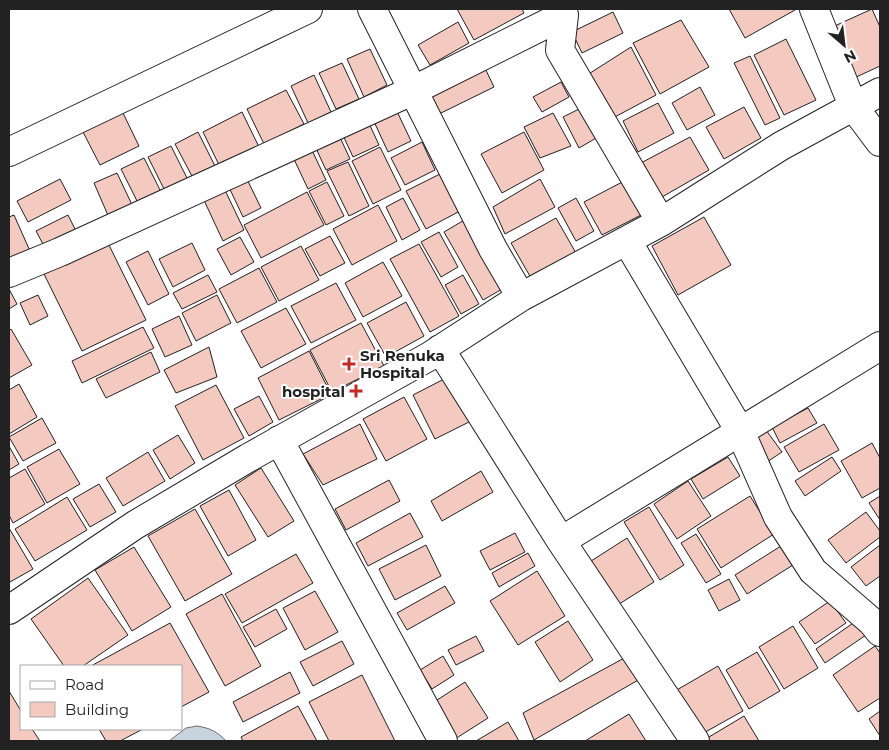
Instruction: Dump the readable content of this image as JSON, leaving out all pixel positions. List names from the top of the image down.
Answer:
{
  "places": {
    "health": ["Sri Renuka Hospital", "hospital"]
  },
  "legend": ["Road", "Building"],
  "north": "bottom right"
}
